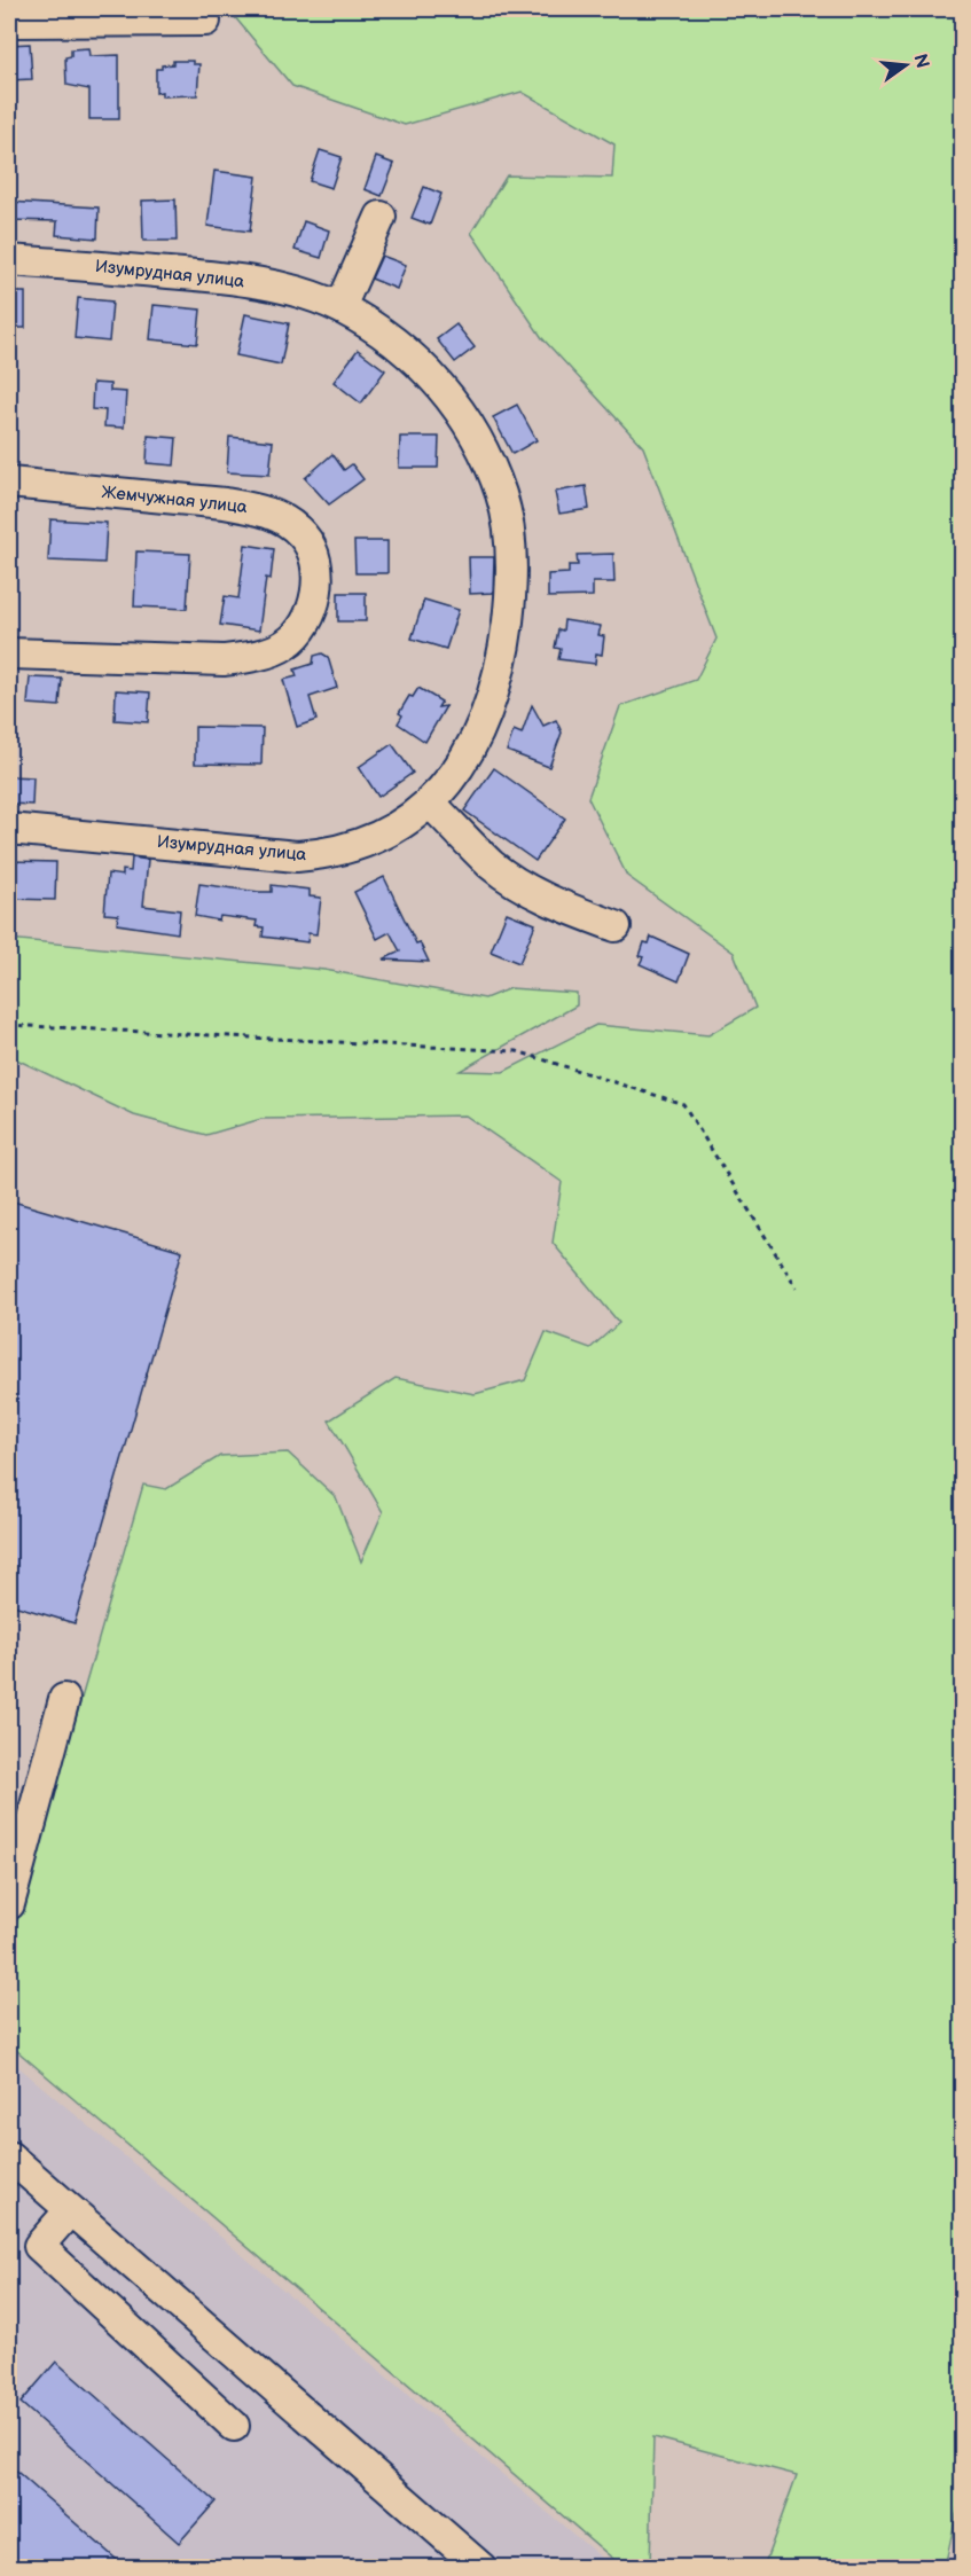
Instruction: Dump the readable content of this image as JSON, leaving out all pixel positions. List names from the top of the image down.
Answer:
{
  "streets": {
    "street": ["Изумрудная улица", "Жемчужная улица"]
  },
  "north": "right"
}
